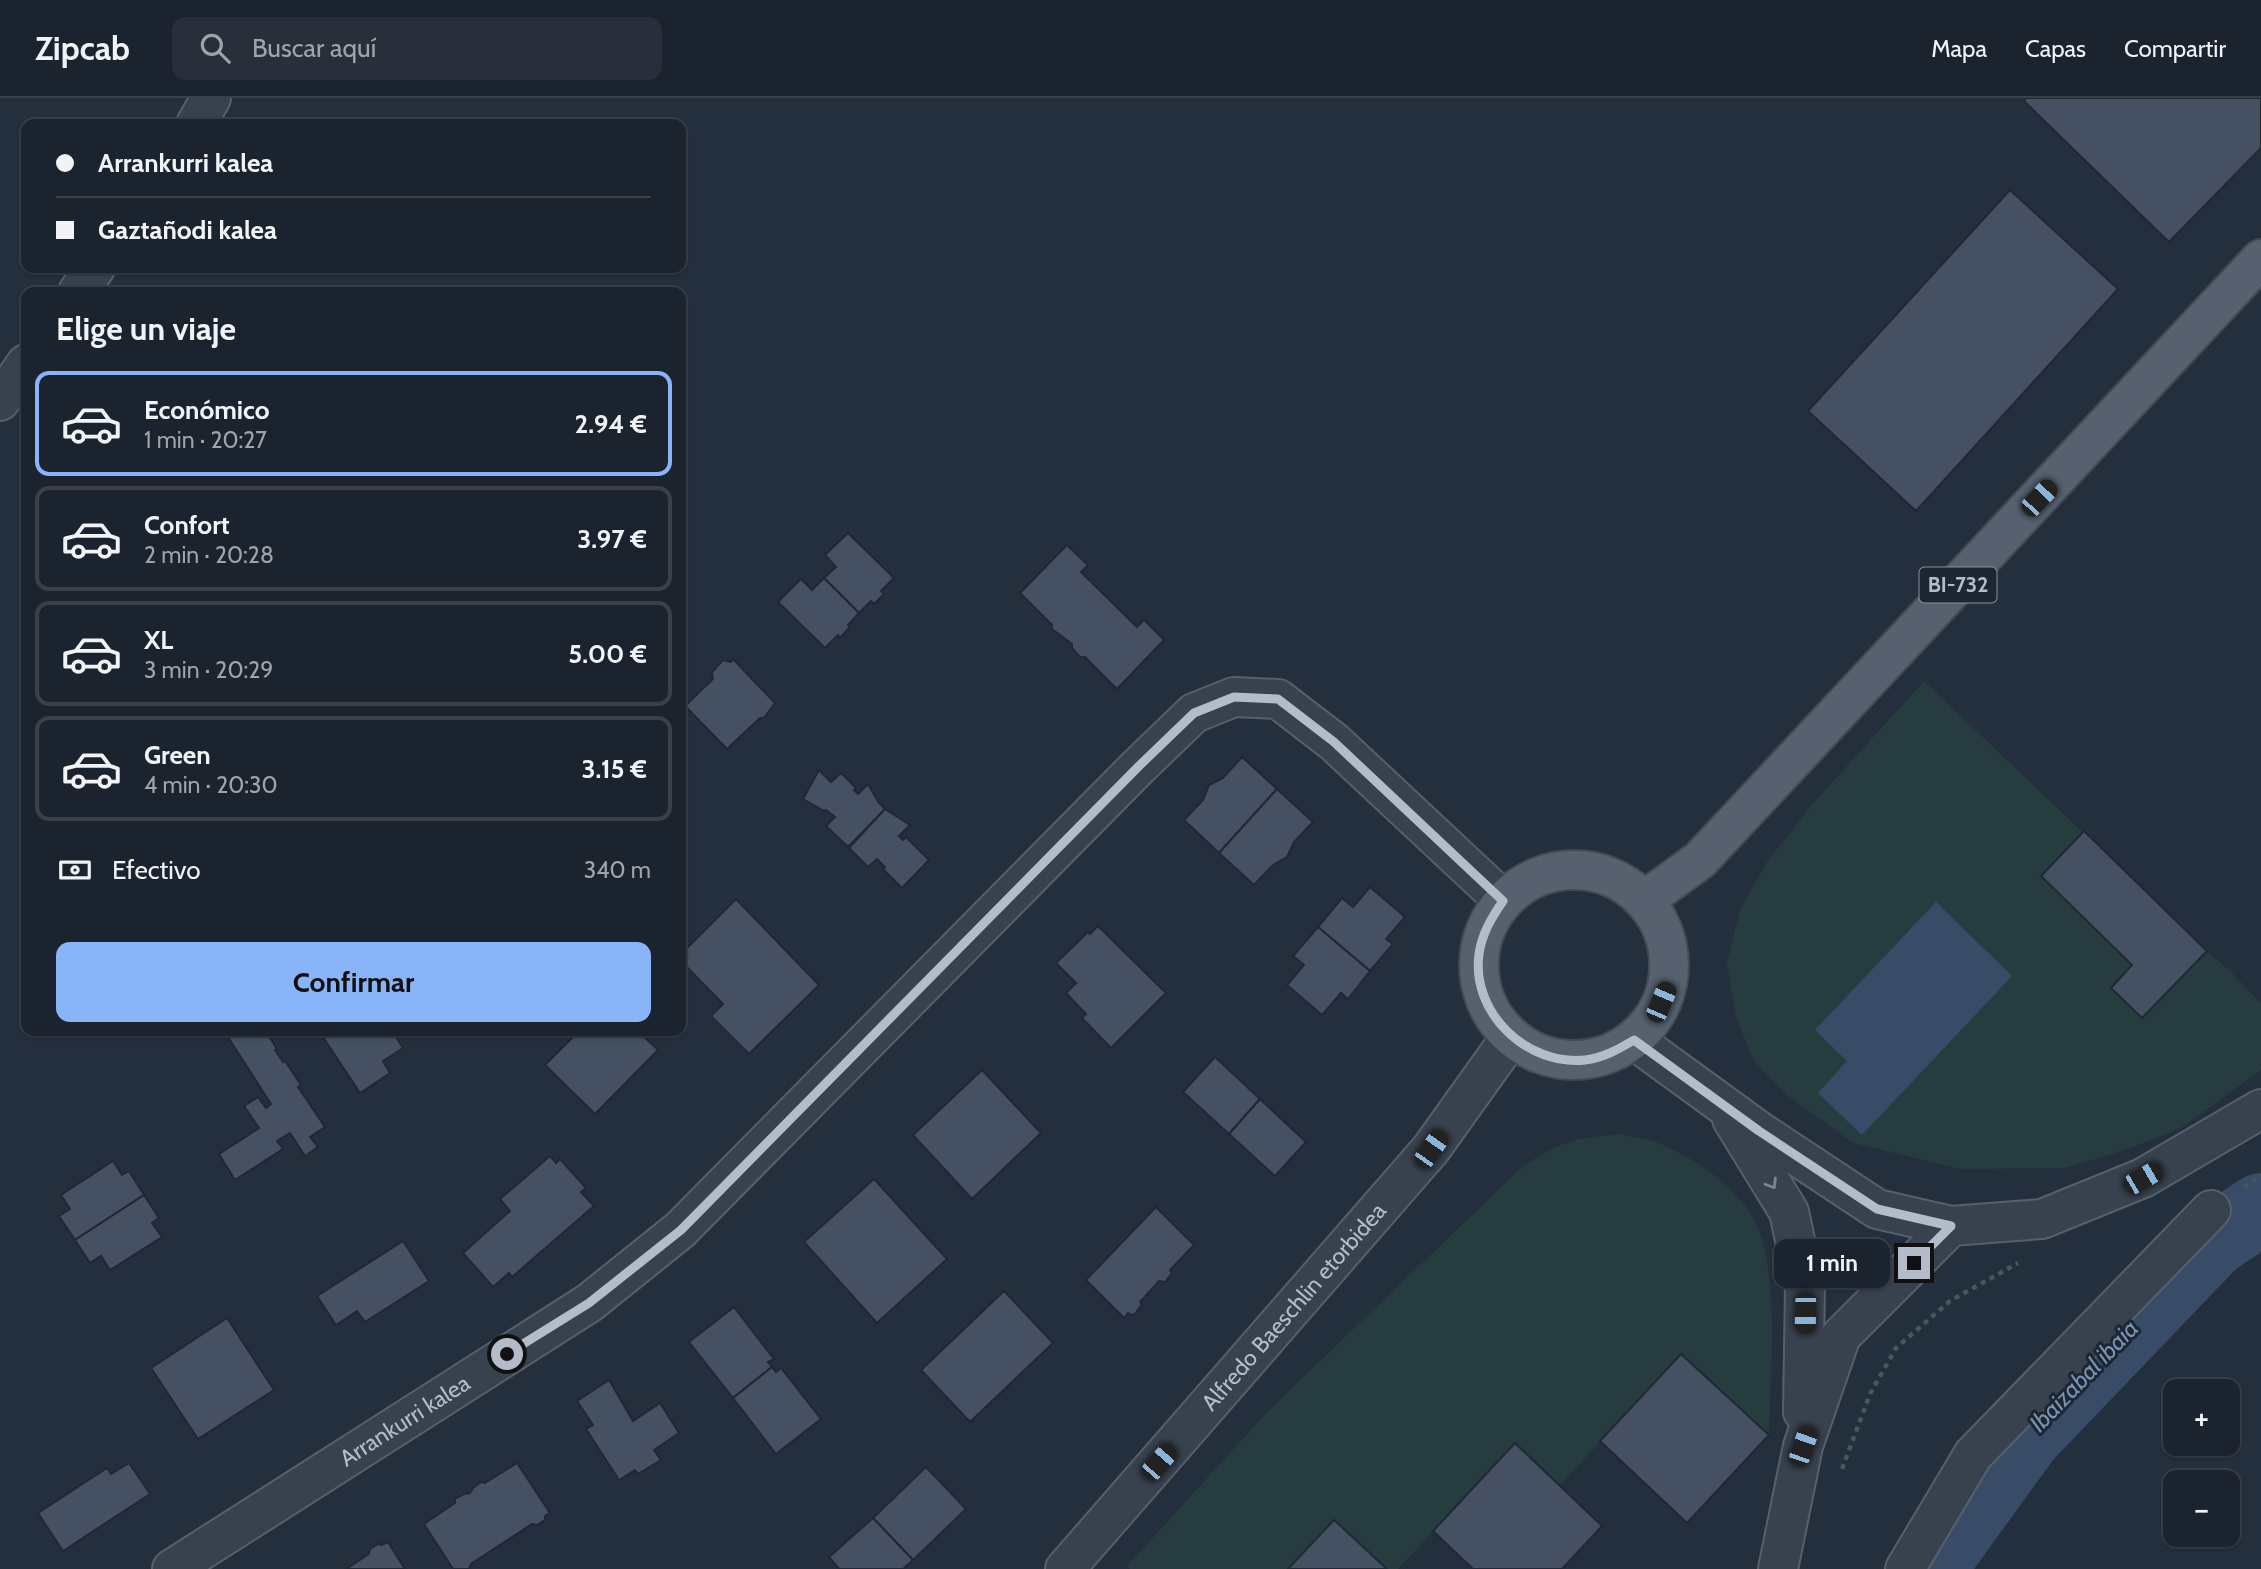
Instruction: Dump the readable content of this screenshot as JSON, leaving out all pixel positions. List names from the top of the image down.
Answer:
{
  "streets": {
    "main road": ["BI-732"],
    "street": ["Alfredo Baeschlin etorbidea", "Arrankurri kalea"]
  },
  "crossings": [
    ["BI-732", "Alfredo Baeschlin etorbidea"],
    ["BI-732", "Arrankurri kalea"],
    ["Alfredo Baeschlin etorbidea", "Arrankurri kalea"]
  ],
  "water": ["Ibaizabal ibaia"],
  "page": {
    "header": "Zipcab",
    "search": "Buscar aquí",
    "nav": ["Mapa", "Capas", "Compartir"],
    "banner": ["Arrankurri kalea", "Gaztañodi kalea"],
    "heading": "Elige un viaje",
    "list": [
      {
        "name": "Económico",
        "note": "1 min · 20:27",
        "value": "2.94 €"
      },
      {
        "name": "Confort",
        "note": "2 min · 20:28",
        "value": "3.97 €"
      },
      {
        "name": "XL",
        "note": "3 min · 20:29",
        "value": "5.00 €"
      },
      {
        "name": "Green",
        "note": "4 min · 20:30",
        "value": "3.15 €"
      }
    ],
    "pay": ["Efectivo", "340 m"],
    "buttons": "Confirmar",
    "bubble": "1 min",
    "map_buttons": ["+", "−"]
  }
}
